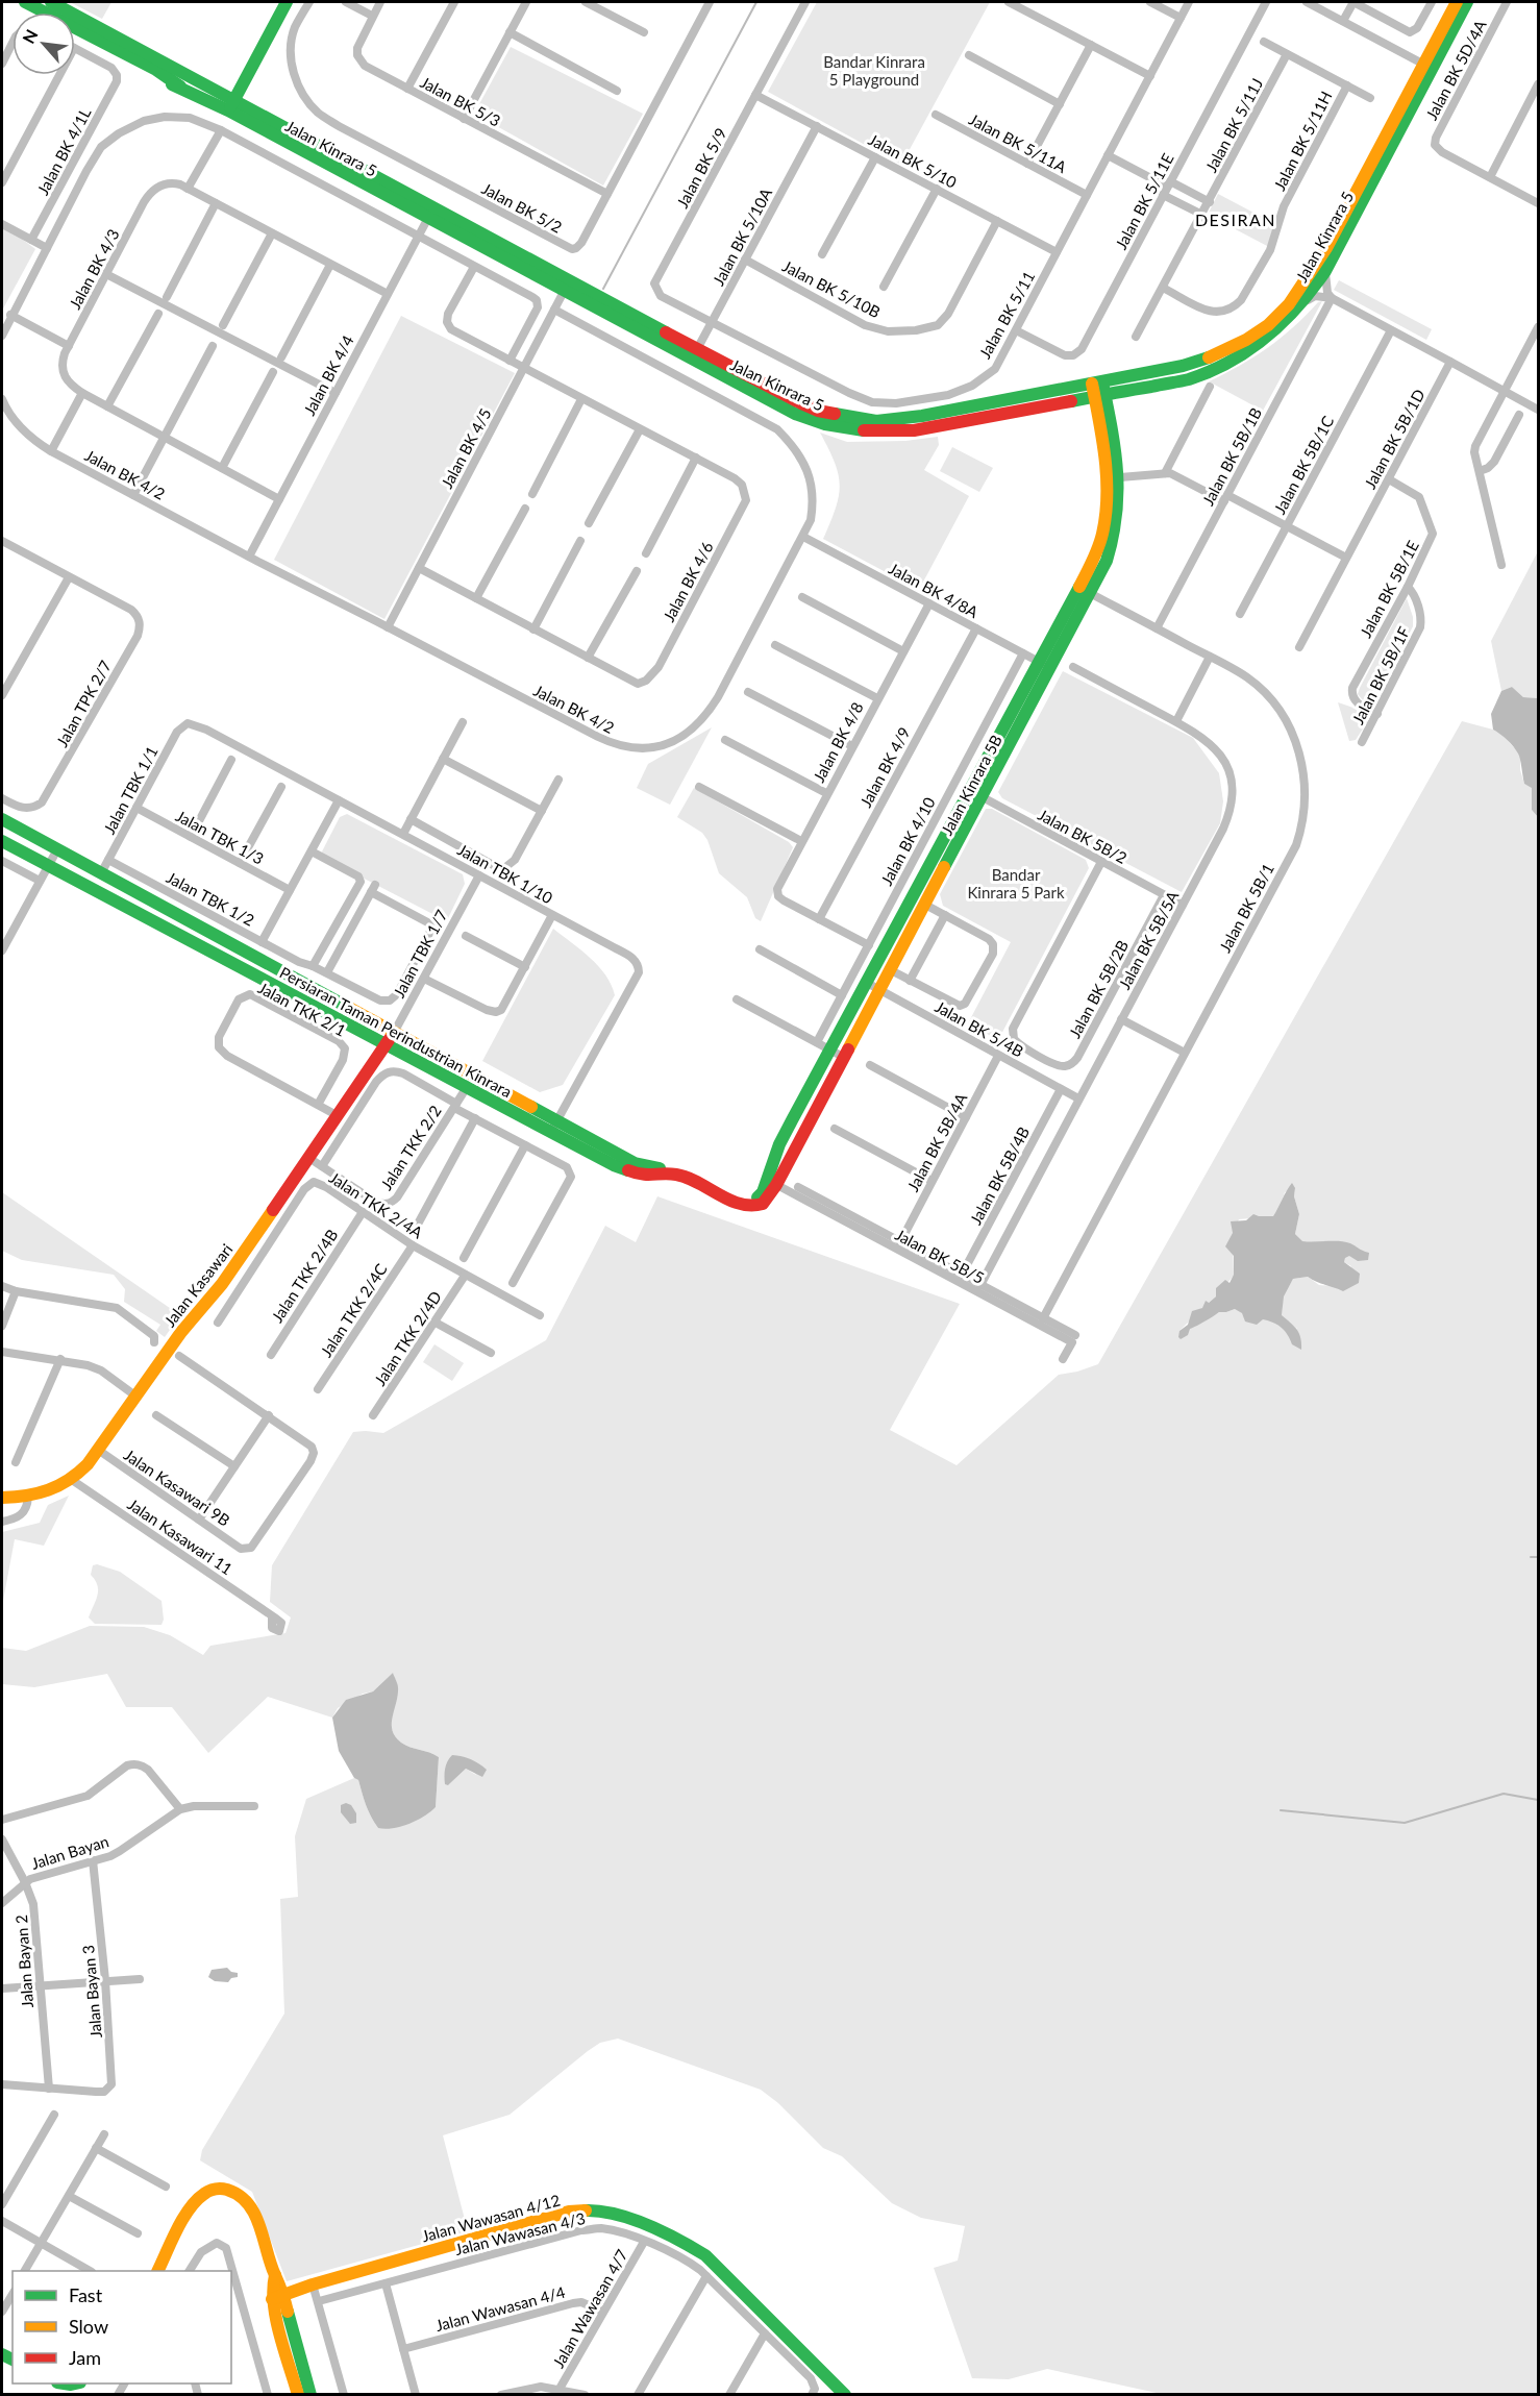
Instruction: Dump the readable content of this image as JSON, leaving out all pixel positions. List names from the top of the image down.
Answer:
{
  "streets": {
    "main road": [
      "Jalan Kinrara 5",
      "Jalan Kinrara 5B",
      "Jalan TBK 1/7",
      "Persiaran Taman Perindustrian Kinrara",
      "Jalan Kasawari",
      "Jalan Wawasan 4/12"
    ],
    "street": [
      "Jalan BK 5D/4A",
      "Jalan BK 5/3",
      "Jalan BK 5/11J",
      "Jalan BK 5/11H",
      "Jalan BK 5/11A",
      "Jalan BK 4/1L",
      "Jalan BK 5/10",
      "Jalan BK 5/9",
      "Jalan BK 5/11E",
      "Jalan BK 5/2",
      "Jalan BK 5/10A",
      "Jalan BK 4/3",
      "Jalan BK 5/10B",
      "Jalan BK 5/11",
      "Jalan BK 4/4",
      "Jalan BK 5B/1D",
      "Jalan BK 4/5",
      "Jalan BK 5B/1B",
      "Jalan BK 5B/1C",
      "Jalan BK 4/2",
      "Jalan BK 4/6",
      "Jalan BK 5B/1E",
      "Jalan BK 4/8A",
      "Jalan BK 5B/1F",
      "Jalan TPK 2/7",
      "Jalan BK 4/8",
      "Jalan BK 4/9",
      "Jalan TBK 1/1",
      "Jalan BK 5B/2",
      "Jalan TBK 1/3",
      "Jalan BK 4/10",
      "Jalan TBK 1/10",
      "Jalan TBK 1/2",
      "Jalan BK 5B/1",
      "Jalan BK 5B/5A",
      "Jalan BK 5B/2B",
      "Jalan TKK 2/1",
      "Jalan BK 5/4B",
      "Jalan BK 5B/4A",
      "Jalan TKK 2/2",
      "Jalan BK 5B/4B",
      "Jalan TKK 2/4A",
      "Jalan BK 5B/5",
      "Jalan TKK 2/4B",
      "Jalan TKK 2/4C",
      "Jalan TKK 2/4D",
      "Jalan Kasawari 9B",
      "Jalan Kasawari 11",
      "Jalan Bayan",
      "Jalan Bayan 2",
      "Jalan Bayan 3",
      "Jalan Wawasan 4/3",
      "Jalan Wawasan 4/4",
      "Jalan Wawasan 4/7"
    ]
  },
  "crossings": [
    ["Jalan BK 5/3", "Jalan BK 5/2"],
    ["Jalan BK 5/11J", "Jalan BK 5/11H"],
    ["Jalan BK 5/11A", "Jalan BK 5/11"],
    ["Jalan Kinrara 5", "Jalan BK 5/10A"],
    ["Jalan Kinrara 5", "Jalan BK 4/4"],
    ["Jalan Kinrara 5", "Jalan BK 4/5"],
    ["Jalan Kinrara 5", "Jalan Kinrara 5B"],
    ["Jalan BK 5/10", "Jalan BK 5/9"],
    ["Jalan BK 5/10", "Jalan BK 5/10A"],
    ["Jalan BK 5/10", "Jalan BK 5/10B"],
    ["Jalan BK 5/10", "Jalan BK 5/11"],
    ["Jalan BK 5/9", "Jalan BK 5/10A"],
    ["Jalan BK 5/9", "Jalan BK 5/11"],
    ["Jalan BK 5/11E", "Jalan BK 5/11"],
    ["Jalan BK 5/10A", "Jalan BK 5/10B"],
    ["Jalan BK 5/10A", "Jalan BK 5/11"],
    ["Jalan BK 4/3", "Jalan BK 4/4"],
    ["Jalan BK 4/4", "Jalan BK 4/2"],
    ["Jalan BK 5B/1D", "Jalan BK 5B/1E"],
    ["Jalan BK 4/5", "Jalan BK 4/2"],
    ["Jalan BK 4/5", "Jalan BK 4/6"],
    ["Jalan BK 5B/1B", "Jalan BK 5B/1"],
    ["Jalan BK 4/2", "Jalan BK 4/8A"],
    ["Jalan BK 5B/1E", "Jalan BK 5B/1F"],
    ["Jalan BK 4/8A", "Jalan BK 4/8"],
    ["Jalan BK 4/8A", "Jalan BK 4/9"],
    ["Jalan BK 4/8A", "Jalan Kinrara 5B"],
    ["Jalan BK 4/8A", "Jalan BK 4/10"],
    ["Jalan BK 4/8", "Jalan BK 4/9"],
    ["Jalan Kinrara 5B", "Jalan BK 5B/2"],
    ["Jalan Kinrara 5B", "Jalan BK 5B/1"],
    ["Jalan Kinrara 5B", "Jalan BK 5/4B"],
    ["Jalan Kinrara 5B", "Persiaran Taman Perindustrian Kinrara"],
    ["Jalan Kinrara 5B", "Jalan BK 5B/5"],
    ["Jalan TBK 1/1", "Jalan TBK 1/3"],
    ["Jalan TBK 1/1", "Jalan TBK 1/10"],
    ["Jalan TBK 1/1", "Jalan TBK 1/2"],
    ["Jalan TBK 1/1", "Persiaran Taman Perindustrian Kinrara"],
    ["Jalan BK 5B/2", "Jalan BK 5B/5A"],
    ["Jalan BK 5B/2", "Jalan BK 5B/2B"],
    ["Jalan TBK 1/10", "Jalan TBK 1/7"],
    ["Jalan TBK 1/10", "Persiaran Taman Perindustrian Kinrara"],
    ["Jalan BK 5B/1", "Jalan BK 5B/5"],
    ["Jalan BK 5B/5A", "Jalan BK 5/4B"],
    ["Jalan BK 5B/5A", "Jalan BK 5B/5"],
    ["Jalan TBK 1/7", "Persiaran Taman Perindustrian Kinrara"],
    ["Jalan TBK 1/7", "Jalan Kasawari"],
    ["Jalan TKK 2/1", "Jalan Kasawari"],
    ["Jalan BK 5/4B", "Jalan BK 5B/4A"],
    ["Jalan BK 5/4B", "Jalan BK 5B/4B"],
    ["Persiaran Taman Perindustrian Kinrara", "Jalan TKK 2/2"],
    ["Persiaran Taman Perindustrian Kinrara", "Jalan BK 5B/5"],
    ["Persiaran Taman Perindustrian Kinrara", "Jalan Kasawari"],
    ["Jalan BK 5B/4A", "Jalan BK 5B/5"],
    ["Jalan TKK 2/2", "Jalan Kasawari"],
    ["Jalan BK 5B/4B", "Jalan BK 5B/5"],
    ["Jalan TKK 2/4A", "Jalan TKK 2/4B"],
    ["Jalan TKK 2/4A", "Jalan TKK 2/4C"],
    ["Jalan TKK 2/4A", "Jalan TKK 2/4D"],
    ["Jalan Kasawari", "Jalan Kasawari 9B"],
    ["Jalan Kasawari", "Jalan Kasawari 11"],
    ["Jalan Bayan", "Jalan Bayan 2"],
    ["Jalan Bayan", "Jalan Bayan 3"],
    ["Jalan Bayan 2", "Jalan Bayan 3"],
    ["Jalan Wawasan 4/3", "Jalan Wawasan 4/7"],
    ["Jalan Wawasan 4/4", "Jalan Wawasan 4/7"]
  ],
  "districts": ["DESIRAN"],
  "parks": ["Bandar Kinrara 5 Playground", "Bandar Kinrara 5 Park"],
  "legend": ["Fast", "Slow", "Jam"],
  "north": "top left"
}
